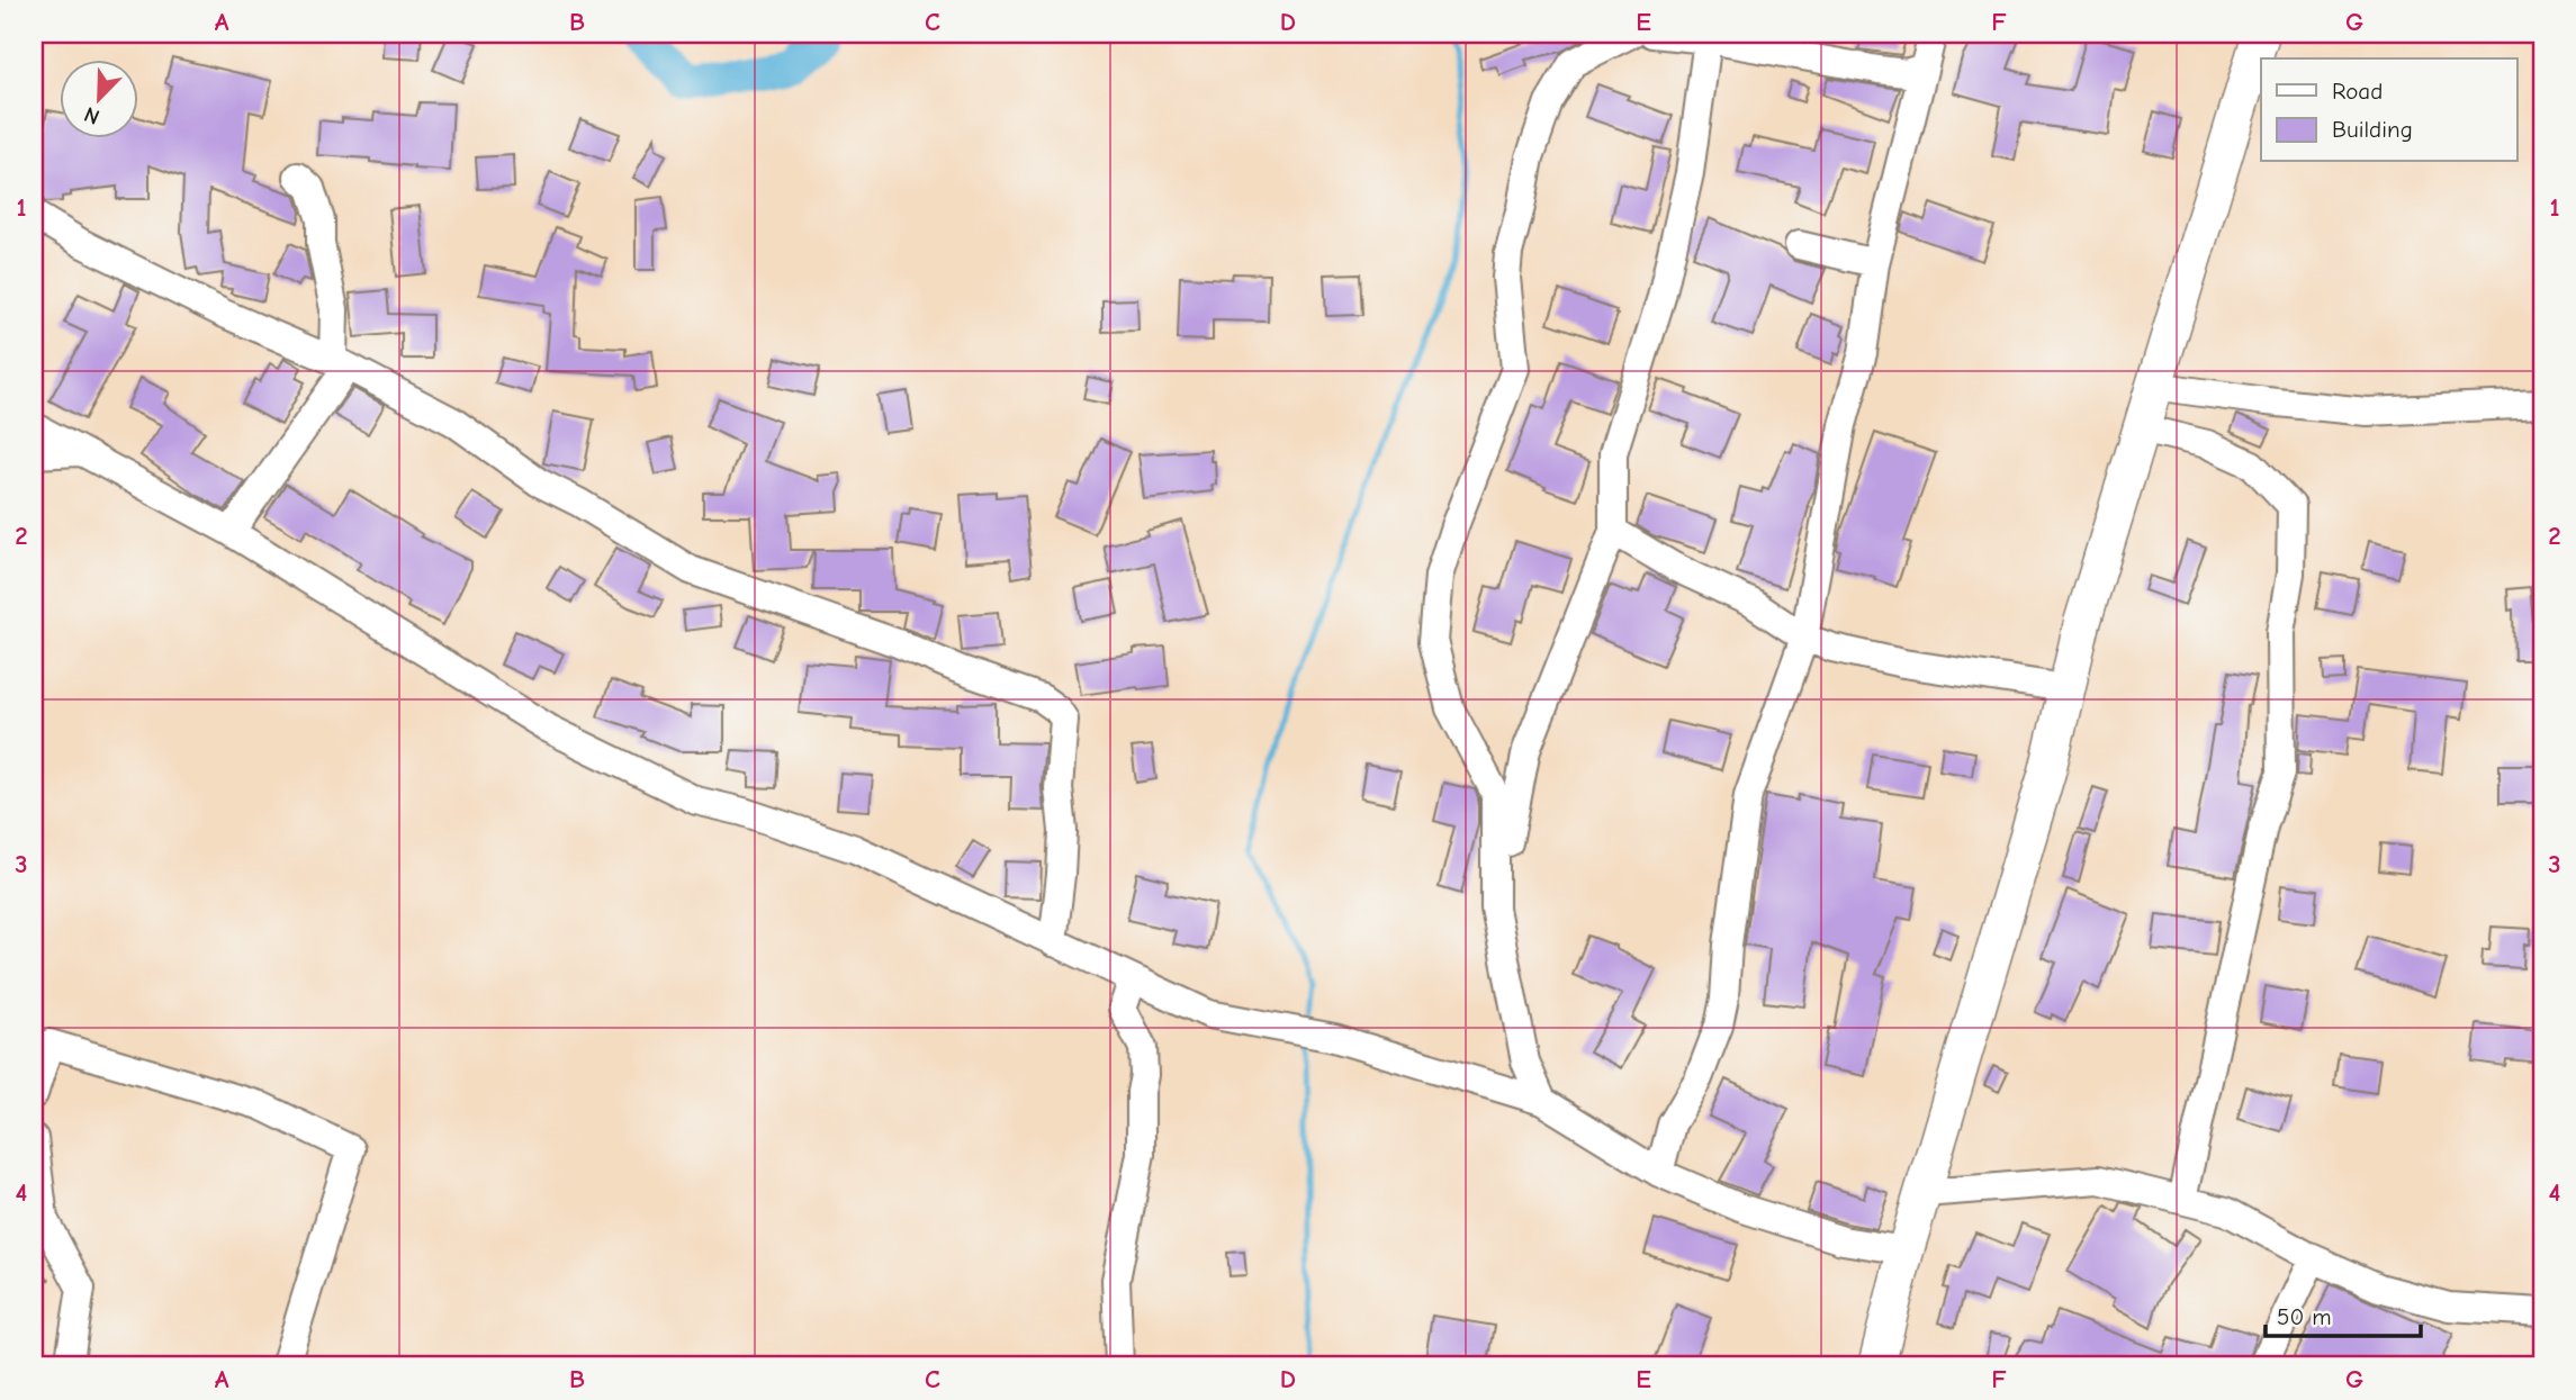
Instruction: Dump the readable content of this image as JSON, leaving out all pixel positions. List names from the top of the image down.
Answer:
{
  "legend": ["Road", "Building"],
  "scale_bar": "50 m",
  "north": "bottom left",
  "grid": {
    "columns": [
      "A",
      "B",
      "C",
      "D",
      "E",
      "F",
      "G"
    ],
    "rows": [
      "1",
      "2",
      "3",
      "4"
    ]
  }
}
